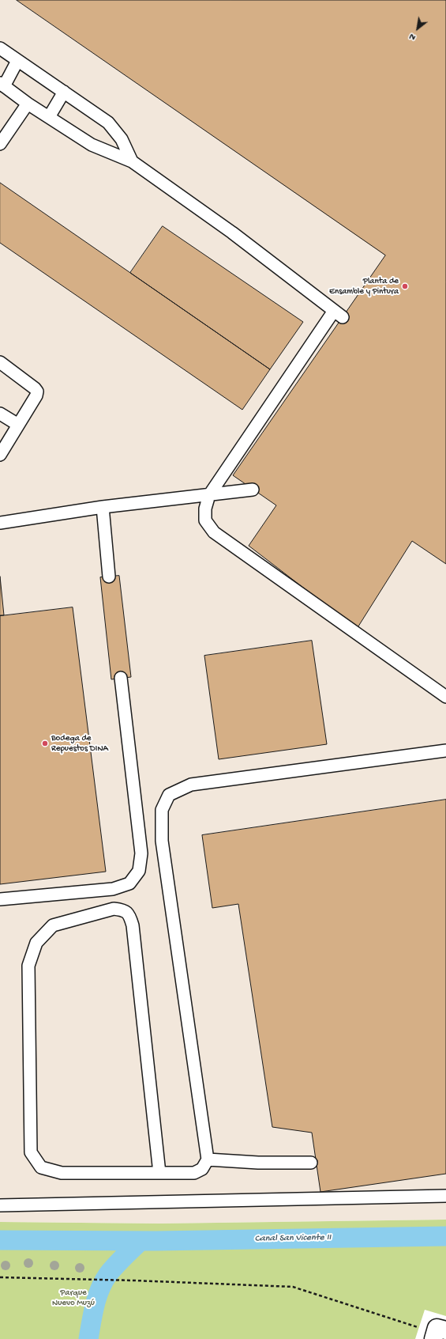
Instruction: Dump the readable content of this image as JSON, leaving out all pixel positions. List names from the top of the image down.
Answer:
{
  "water": ["Canal San Vicente II"],
  "parks": ["Parque Nuevo Muzú"],
  "places": ["Planta de Ensamble y Pintura", "Bodega de Repuestos DINA"],
  "north": "bottom left"
}
